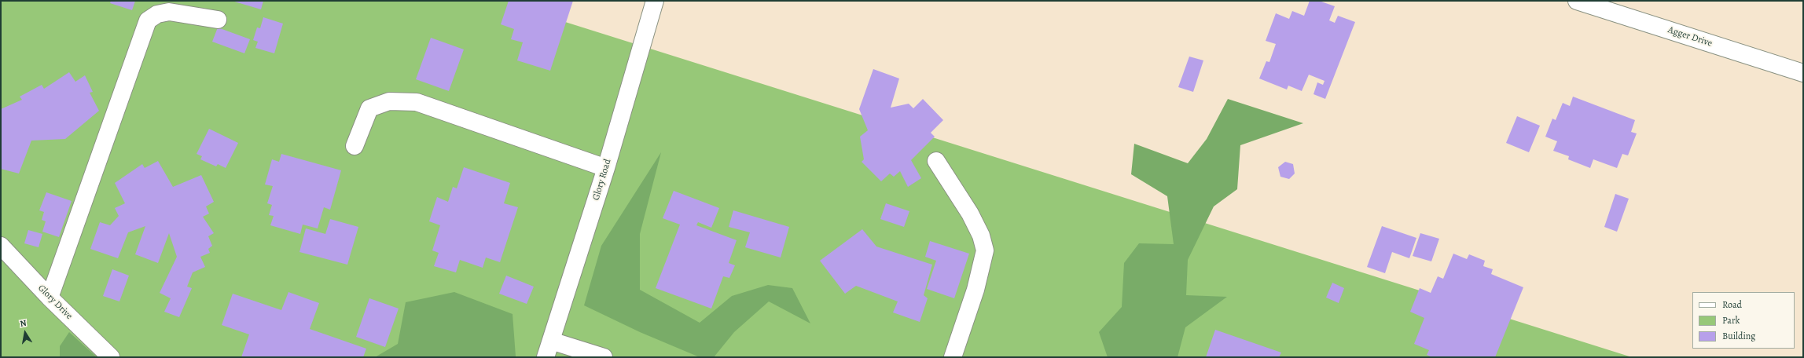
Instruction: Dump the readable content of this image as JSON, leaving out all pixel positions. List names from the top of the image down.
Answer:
{
  "streets": {
    "street": ["Agger Drive", "Glory Road", "Glory Drive"]
  },
  "legend": ["Road", "Park", "Building"],
  "north": "top"
}
